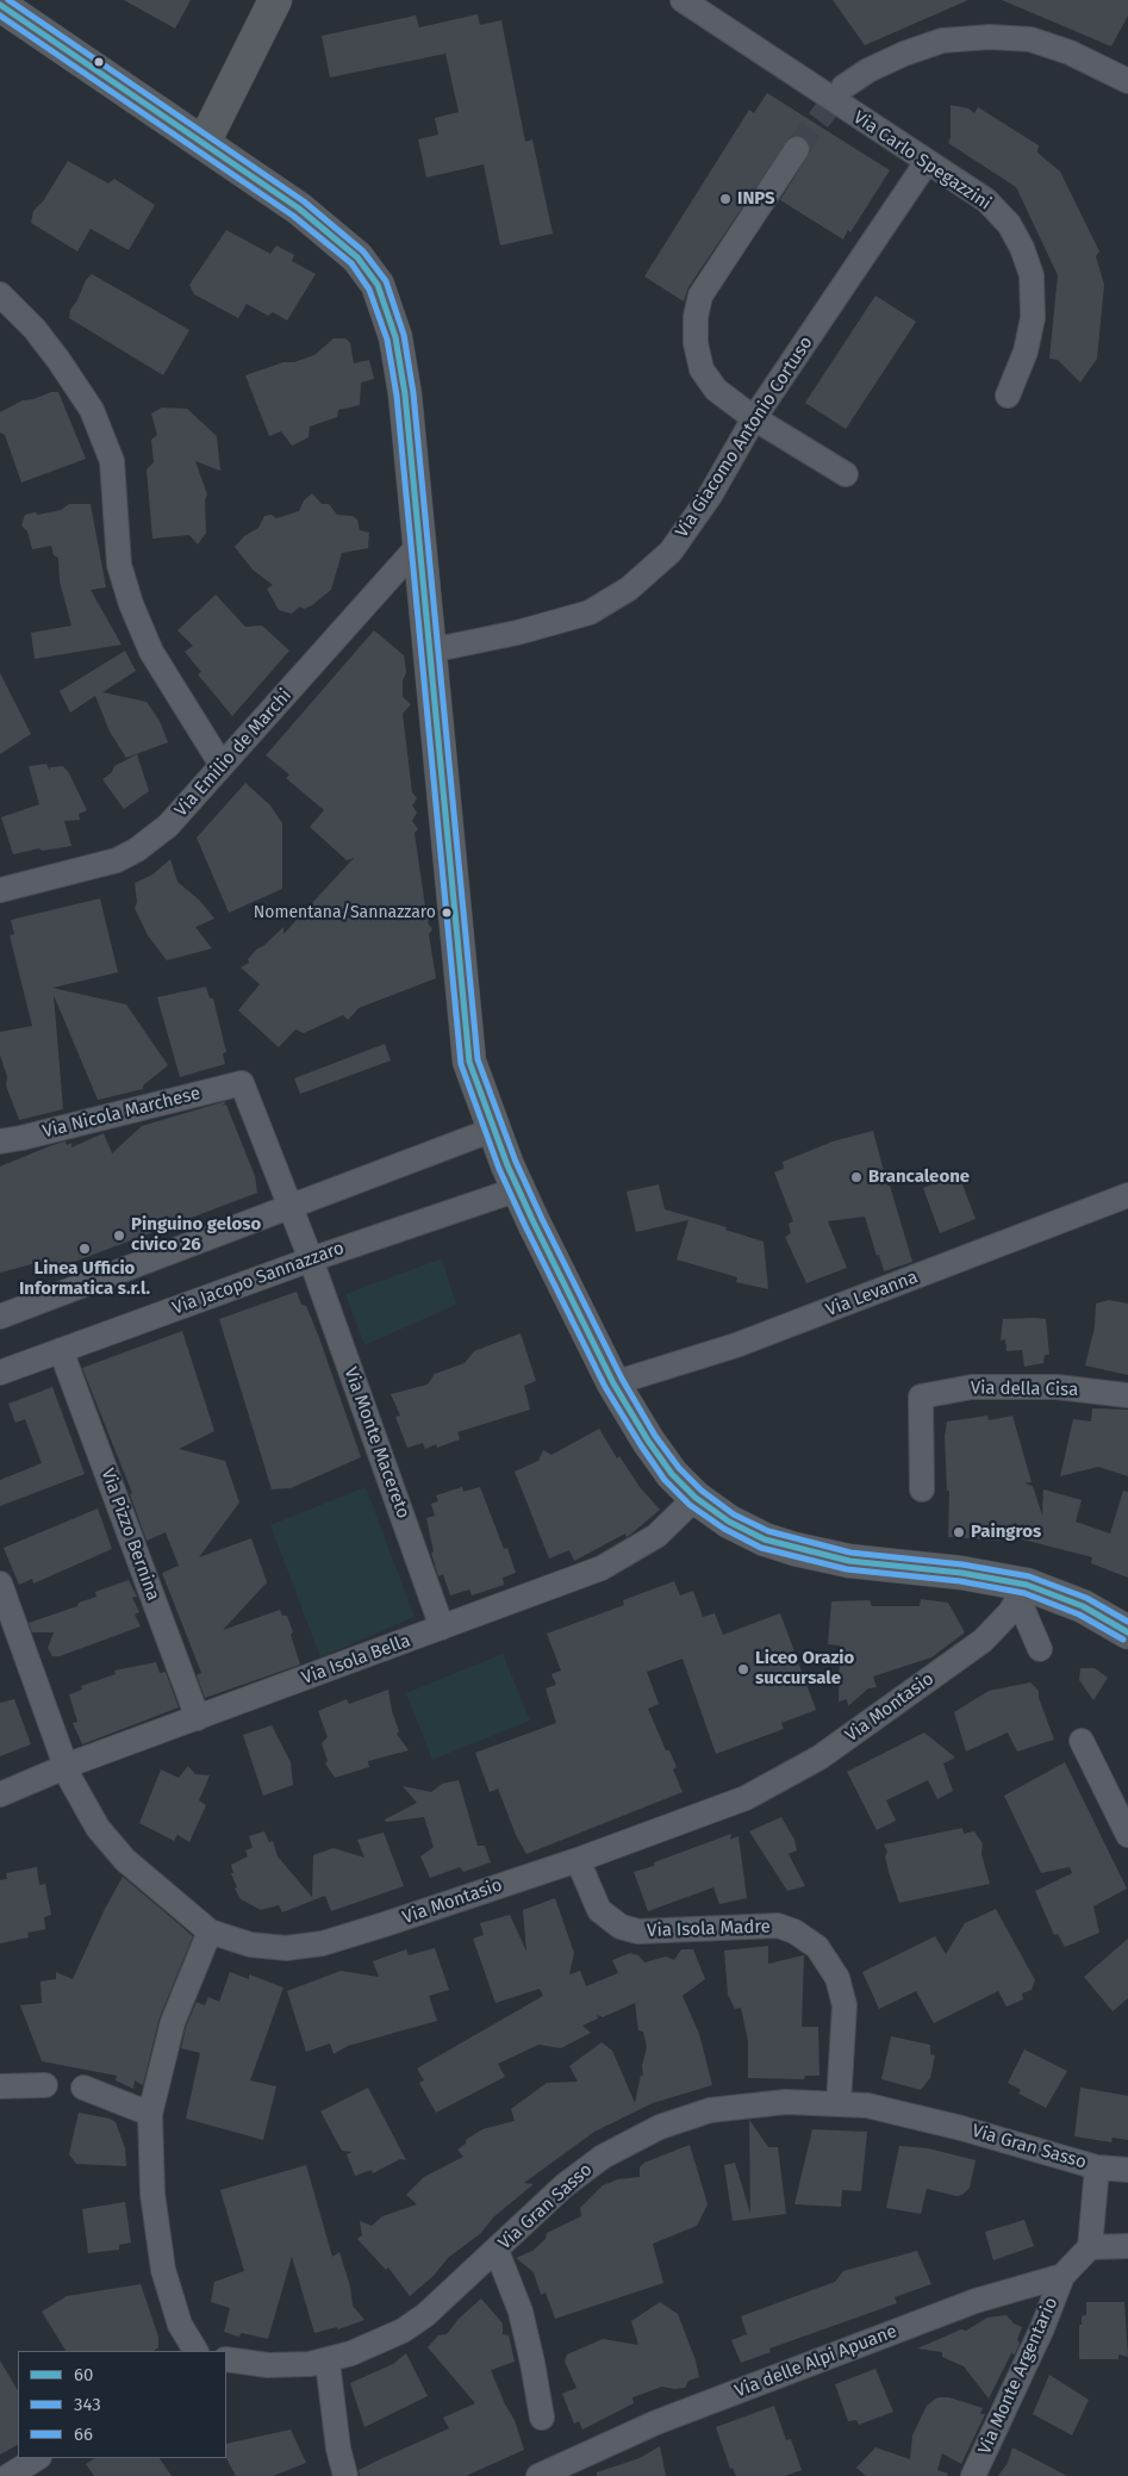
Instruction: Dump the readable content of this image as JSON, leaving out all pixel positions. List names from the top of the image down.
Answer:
{
  "streets": {
    "street": [
      "Via Carlo Spegazzini",
      "Via Giacomo Antonio Cortuso",
      "Via Emilio de Marchi",
      "Via Nicola Marchese",
      "Via Jacopo Sannazzaro",
      "Via Levanna",
      "Via della Cisa",
      "Via Monte Macereto",
      "Via Pizzo Bernina",
      "Via Isola Bella",
      "Via Montasio",
      "Via Isola Madre",
      "Via Gran Sasso",
      "Via delle Alpi Apuane",
      "Via Monte Argentario"
    ]
  },
  "crossings": [
    ["Via Carlo Spegazzini", "Via Giacomo Antonio Cortuso"],
    ["Via Nicola Marchese", "Via Monte Macereto"],
    ["Via Jacopo Sannazzaro", "Via Monte Macereto"],
    ["Via Jacopo Sannazzaro", "Via Pizzo Bernina"],
    ["Via Monte Macereto", "Via Isola Bella"],
    ["Via Pizzo Bernina", "Via Isola Bella"],
    ["Via Isola Bella", "Via Montasio"],
    ["Via Montasio", "Via Isola Madre"],
    ["Via Isola Madre", "Via Gran Sasso"],
    ["Via delle Alpi Apuane", "Via Monte Argentario"]
  ],
  "places": [
    "INPS",
    "Nomentana/Sannazzaro",
    "Brancaleone",
    "Pinguino geloso civico 26",
    "Linea Ufficio Informatica s.r.l.",
    "Paingros",
    "Liceo Orazio succursale"
  ],
  "lines": ["transit line 66", "transit line 60", "transit line 343"],
  "legend": ["60", "343", "66"]
}
